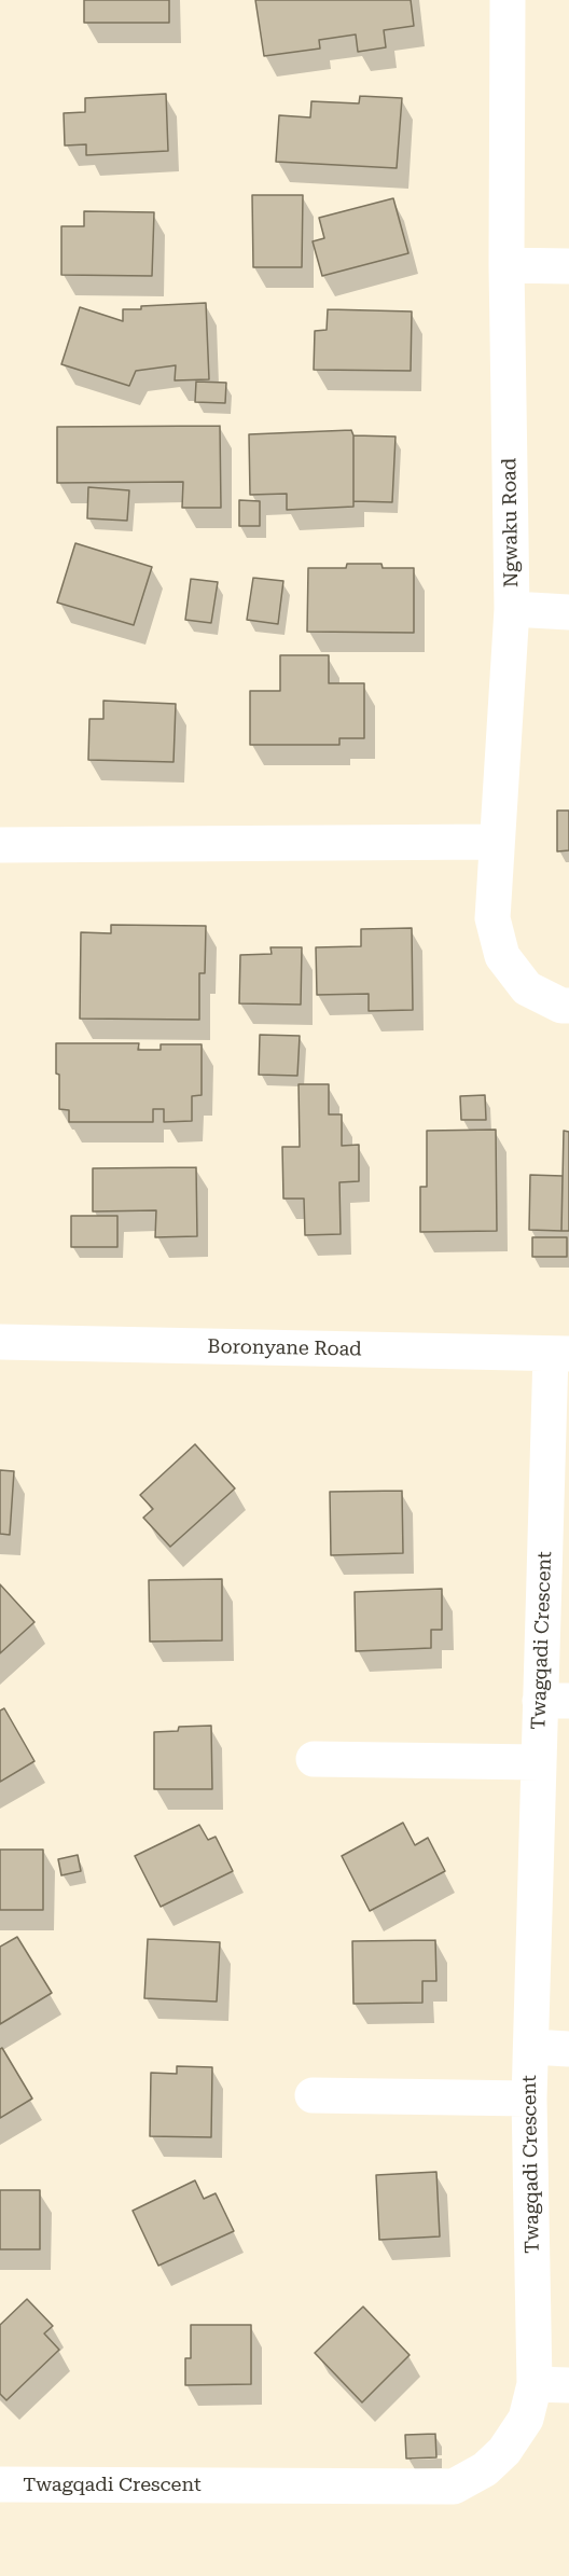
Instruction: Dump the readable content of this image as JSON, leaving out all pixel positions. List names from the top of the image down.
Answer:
{
  "streets": {
    "street": ["Ngwaku Road", "Boronyane Road", "Twagqadi Crescent"]
  },
  "crossings": [
    ["Boronyane Road", "Twagqadi Crescent"]
  ]
}
